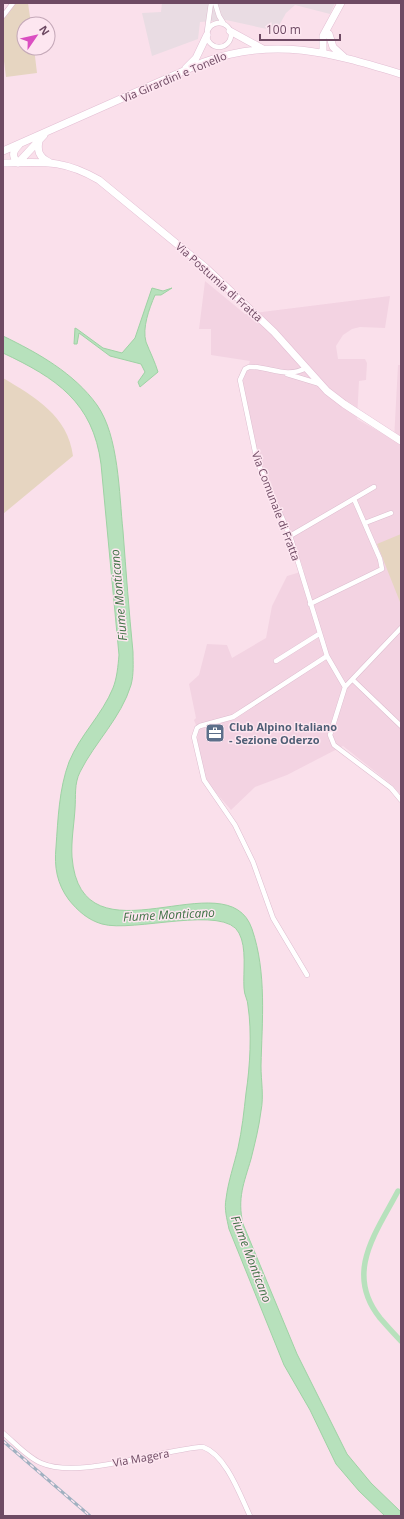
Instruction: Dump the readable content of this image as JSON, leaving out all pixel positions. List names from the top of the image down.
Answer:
{
  "streets": {
    "main road": ["Via Girardini e Tonello", "Via Postumia di Fratta"],
    "street": ["Via Comunale di Fratta", "Via Magera"]
  },
  "crossings": [
    ["Via Girardini e Tonello", "Via Postumia di Fratta"],
    ["Via Postumia di Fratta", "Via Comunale di Fratta"]
  ],
  "water": ["Fiume Monticano"],
  "places": {
    "office": ["Club Alpino Italiano - Sezione Oderzo"]
  },
  "scale_bar": "100 m",
  "north": "top right"
}
